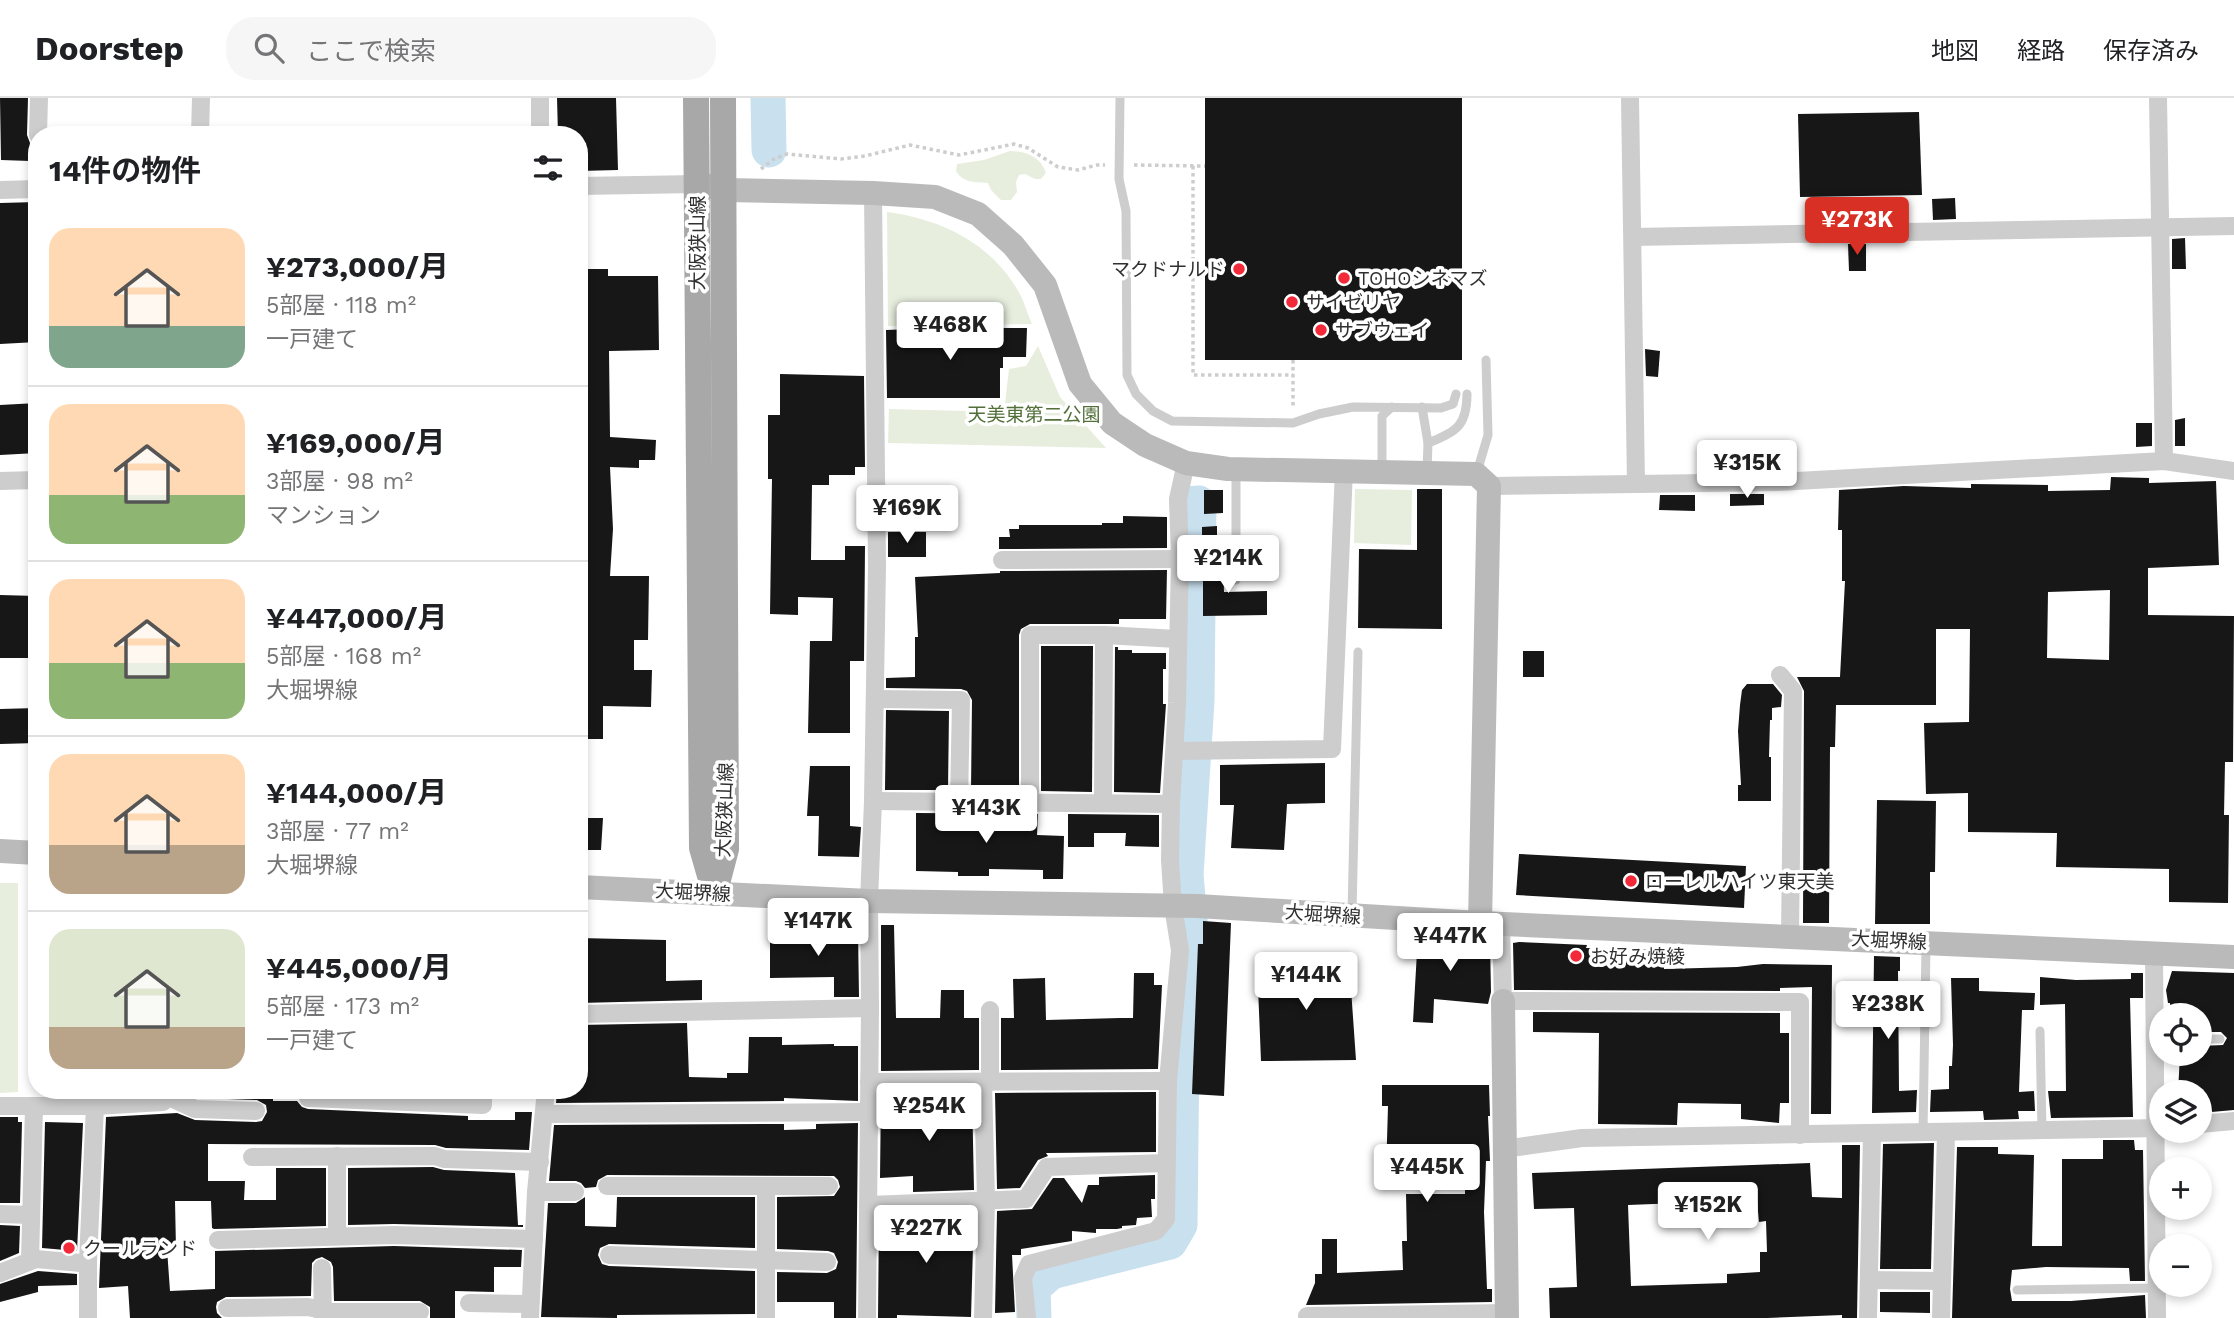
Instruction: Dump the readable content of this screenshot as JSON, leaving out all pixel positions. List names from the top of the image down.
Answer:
{
  "streets": {
    "main road": ["大阪狭山線"],
    "street": ["大堀堺線"]
  },
  "crossings": [
    ["大阪狭山線", "大堀堺線"]
  ],
  "parks": ["天美東第二公園"],
  "places": [
    "マクドナルド",
    "TOHOシネマズ",
    "サイゼリヤ",
    "サブウェイ",
    "ローレルハイツ東天美",
    "お好み焼綾",
    "クールランド"
  ],
  "page": {
    "header": "Doorstep",
    "search": "ここで検索",
    "nav": ["地図", "経路", "保存済み"],
    "heading": "14件の物件",
    "price": [
      "¥273K",
      "¥468K",
      "¥315K",
      "¥169K",
      "¥214K",
      "¥143K",
      "¥147K",
      "¥447K",
      "¥144K",
      "¥238K",
      "¥254K",
      "¥445K",
      "¥152K",
      "¥227K"
    ],
    "list": [
      {
        "name": "¥273,000/月",
        "note": "5部屋 · 118 m² · 一戸建て"
      },
      {
        "name": "¥169,000/月",
        "note": "3部屋 · 98 m² · マンション"
      },
      {
        "name": "¥447,000/月",
        "note": "5部屋 · 168 m² · 大堀堺線"
      },
      {
        "name": "¥144,000/月",
        "note": "3部屋 · 77 m² · 大堀堺線"
      },
      {
        "name": "¥445,000/月",
        "note": "5部屋 · 173 m² · 一戸建て"
      }
    ],
    "map_buttons": ["+", "−"]
  }
}
